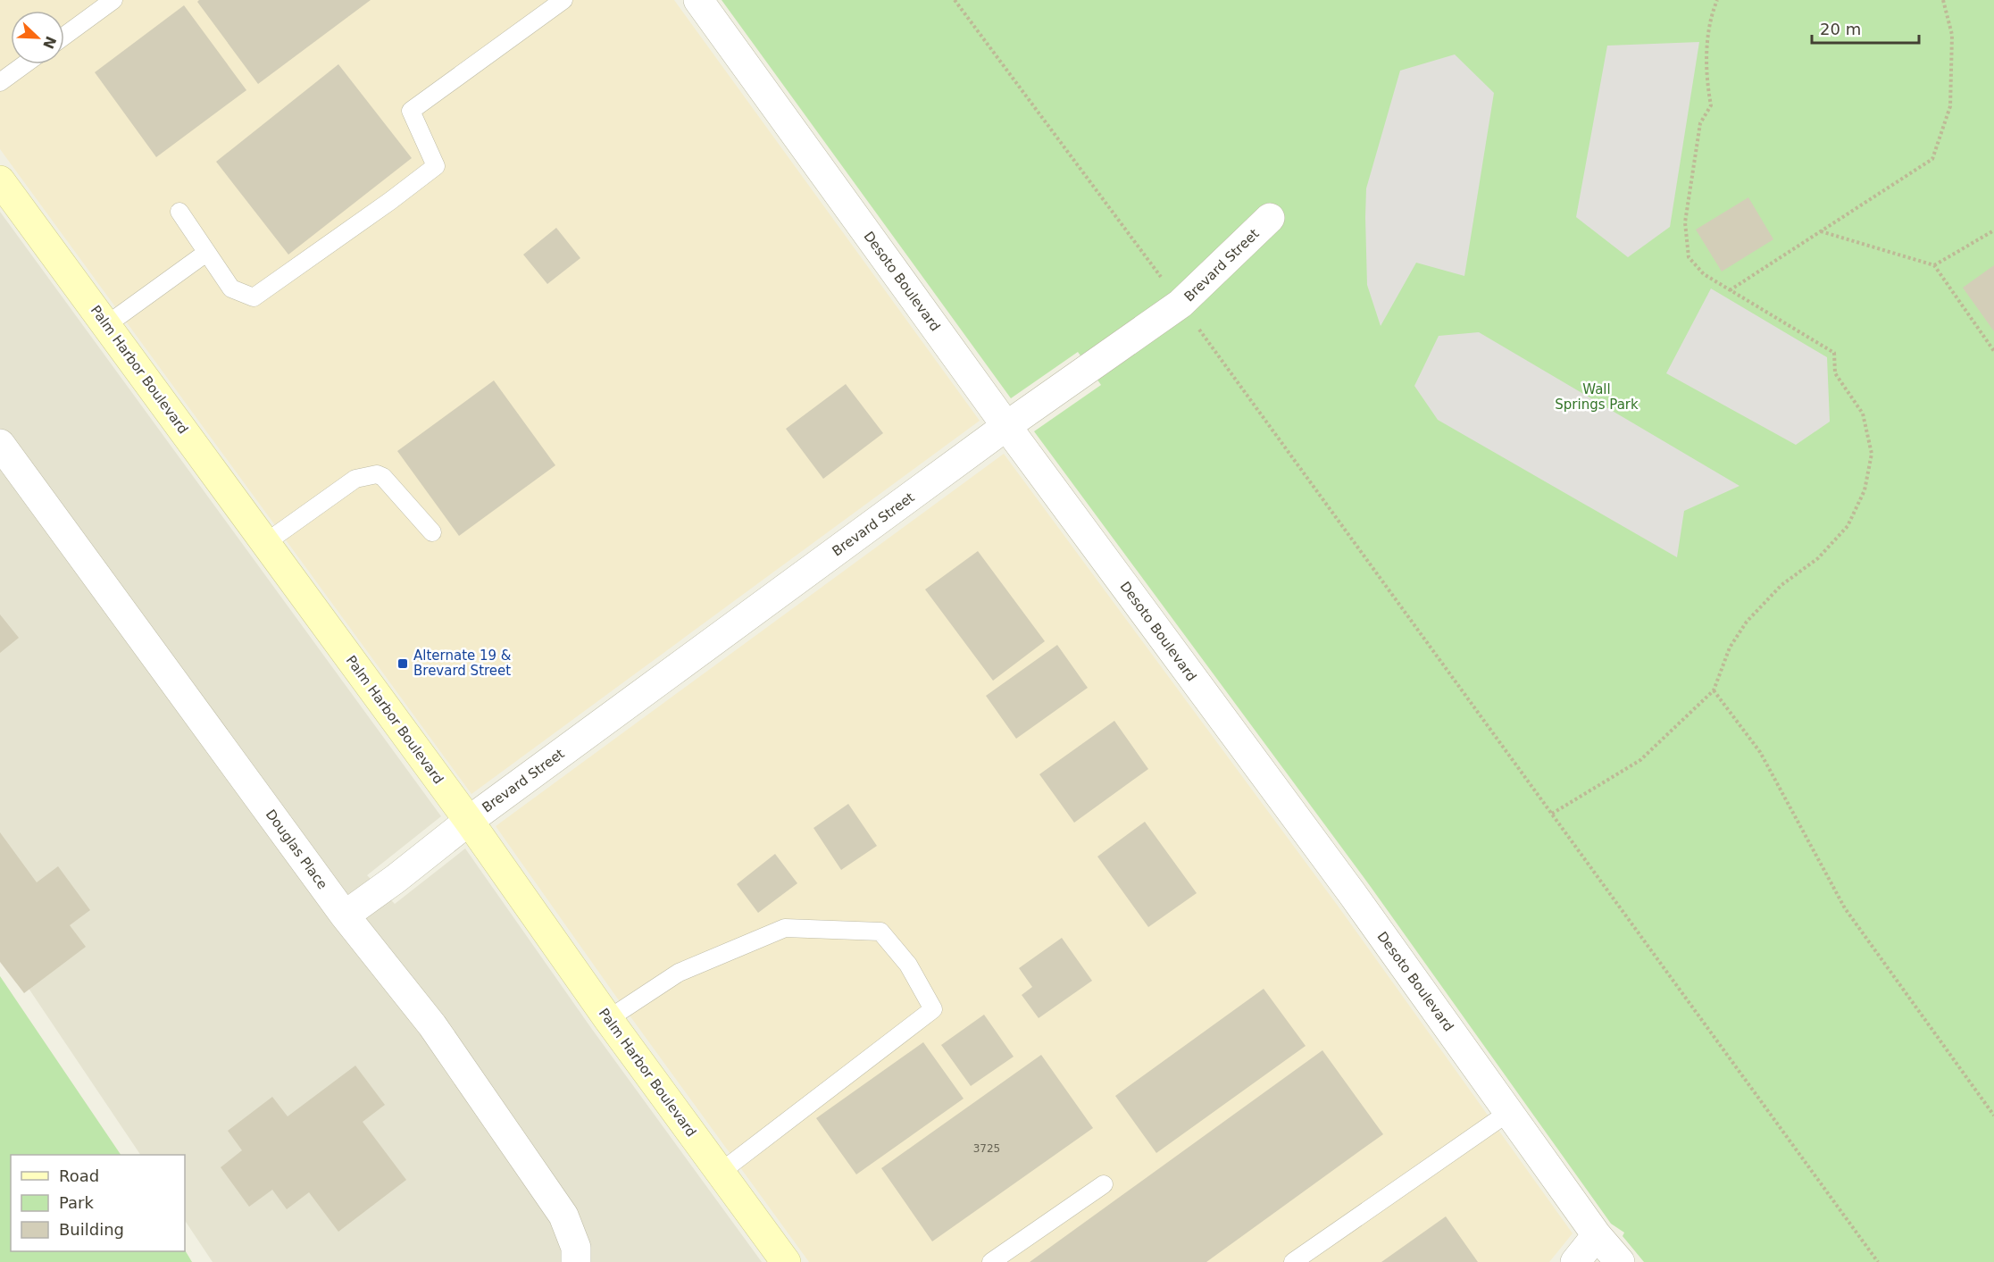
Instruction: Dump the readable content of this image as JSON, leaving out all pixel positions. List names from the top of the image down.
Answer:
{
  "streets": {
    "main road": ["Palm Harbor Boulevard"],
    "street": ["Brevard Street", "Desoto Boulevard", "Douglas Place"]
  },
  "crossings": [
    ["Brevard Street", "Desoto Boulevard"],
    ["Brevard Street", "Palm Harbor Boulevard"],
    ["Brevard Street", "Douglas Place"]
  ],
  "parks": ["Wall Springs Park"],
  "places": {
    "transit": ["Alternate 19 & Brevard Street"]
  },
  "house_numbers": ["3725"],
  "legend": ["Road", "Park", "Building"],
  "scale_bar": "20 m",
  "north": "bottom right"
}
